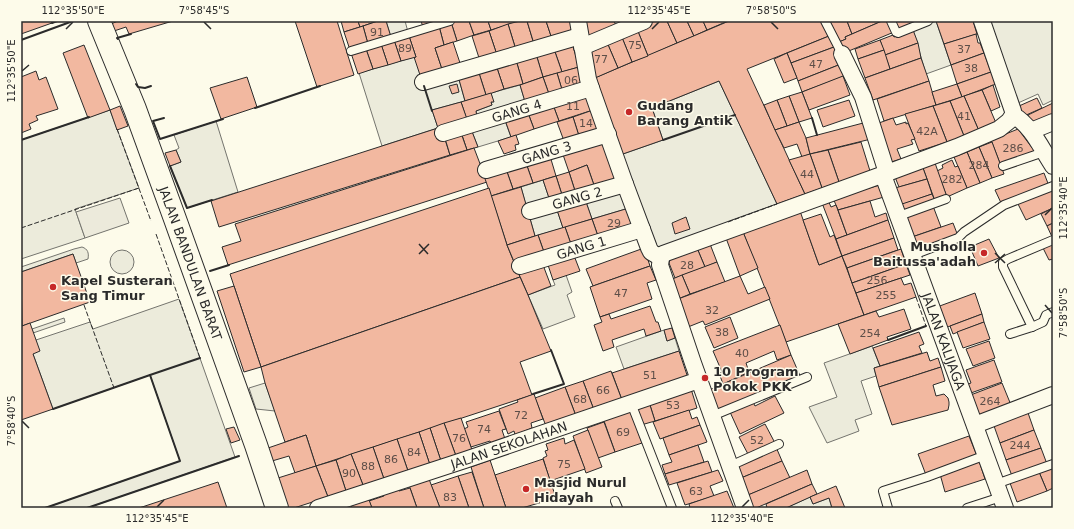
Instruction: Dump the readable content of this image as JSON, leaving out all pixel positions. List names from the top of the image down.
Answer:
{
  "streets": {
    "street": [
      "GANG 4",
      "GANG 3",
      "GANG 2",
      "GANG 1",
      "JALAN BANDULAN BARAT",
      "JALAN KALIJAGA",
      "JALAN SEKOLAHAN"
    ]
  },
  "places": [
    "Gudang Barang Antik",
    "Musholla Baitussa'adah",
    "Kapel Susteran Sang Timur",
    "10 Program Pokok PKK",
    "Masjid Nurul Hidayah"
  ],
  "house_numbers": [
    "91",
    "75",
    "89",
    "37",
    "77",
    "47",
    "38",
    "06",
    "11",
    "41",
    "14",
    "42A",
    "286",
    "284",
    "44",
    "282",
    "29",
    "28",
    "256",
    "47",
    "255",
    "32",
    "38",
    "254",
    "40",
    "51",
    "66",
    "68",
    "264",
    "53",
    "72",
    "74",
    "69",
    "76",
    "52",
    "244",
    "84",
    "86",
    "75",
    "88",
    "90",
    "63",
    "83"
  ],
  "coordinates": [
    "112°35'50\"E",
    "7°58'45\"S",
    "112°35'45\"E",
    "7°58'50\"S",
    "112°35'40\"E",
    "7°58'40\"S"
  ]
}
